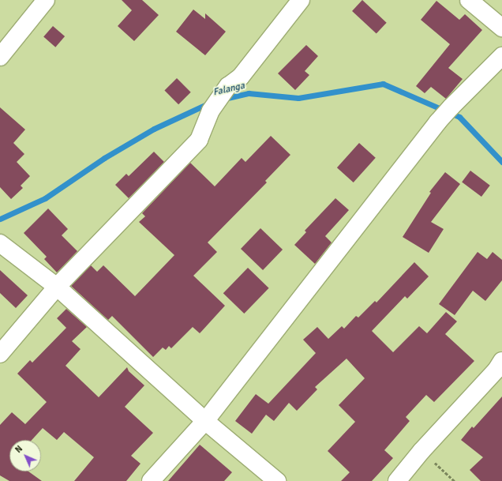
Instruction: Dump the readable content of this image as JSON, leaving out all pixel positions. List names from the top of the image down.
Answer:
{
  "water": ["Falanga"],
  "north": "top left"
}
